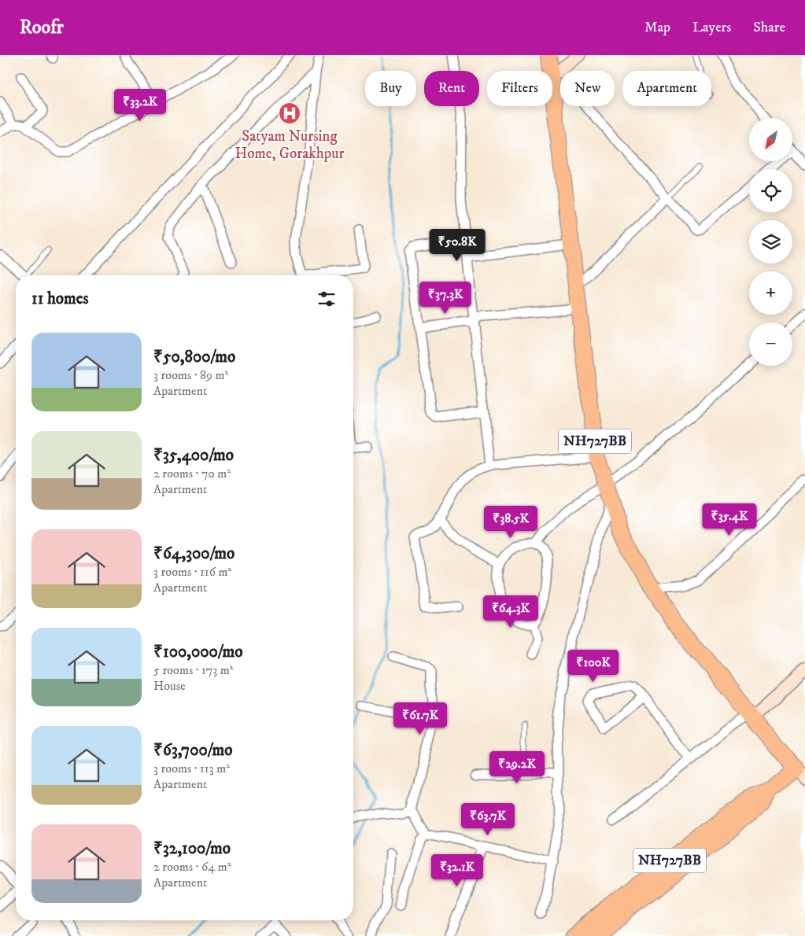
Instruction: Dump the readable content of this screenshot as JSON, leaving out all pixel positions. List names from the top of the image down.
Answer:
{
  "streets": {
    "highway": ["NH727BB"]
  },
  "places": {
    "hospital": ["Satyam Nursing Home, Gorakhpur"]
  },
  "north": "bottom left",
  "page": {
    "header": "Roofr",
    "nav": ["Map", "Layers", "Share"],
    "chip": [
      "Buy",
      "Rent",
      "Filters",
      "New",
      "Apartment"
    ],
    "price": [
      "₹33.2K",
      "₹50.8K",
      "₹37.3K",
      "₹35.4K",
      "₹38.5K",
      "₹64.3K",
      "₹100K",
      "₹61.7K",
      "₹29.2K",
      "₹63.7K",
      "₹32.1K"
    ],
    "map_buttons": ["+", "−"],
    "heading": "11 homes",
    "list": [
      {
        "name": "₹50,800/mo",
        "note": "3 rooms · 89 m² · Apartment"
      },
      {
        "name": "₹35,400/mo",
        "note": "2 rooms · 70 m² · Apartment"
      },
      {
        "name": "₹64,300/mo",
        "note": "3 rooms · 116 m² · Apartment"
      },
      {
        "name": "₹100,000/mo",
        "note": "5 rooms · 173 m² · House"
      },
      {
        "name": "₹63,700/mo",
        "note": "3 rooms · 113 m² · Apartment"
      },
      {
        "name": "₹32,100/mo",
        "note": "2 rooms · 64 m² · Apartment"
      }
    ]
  }
}
